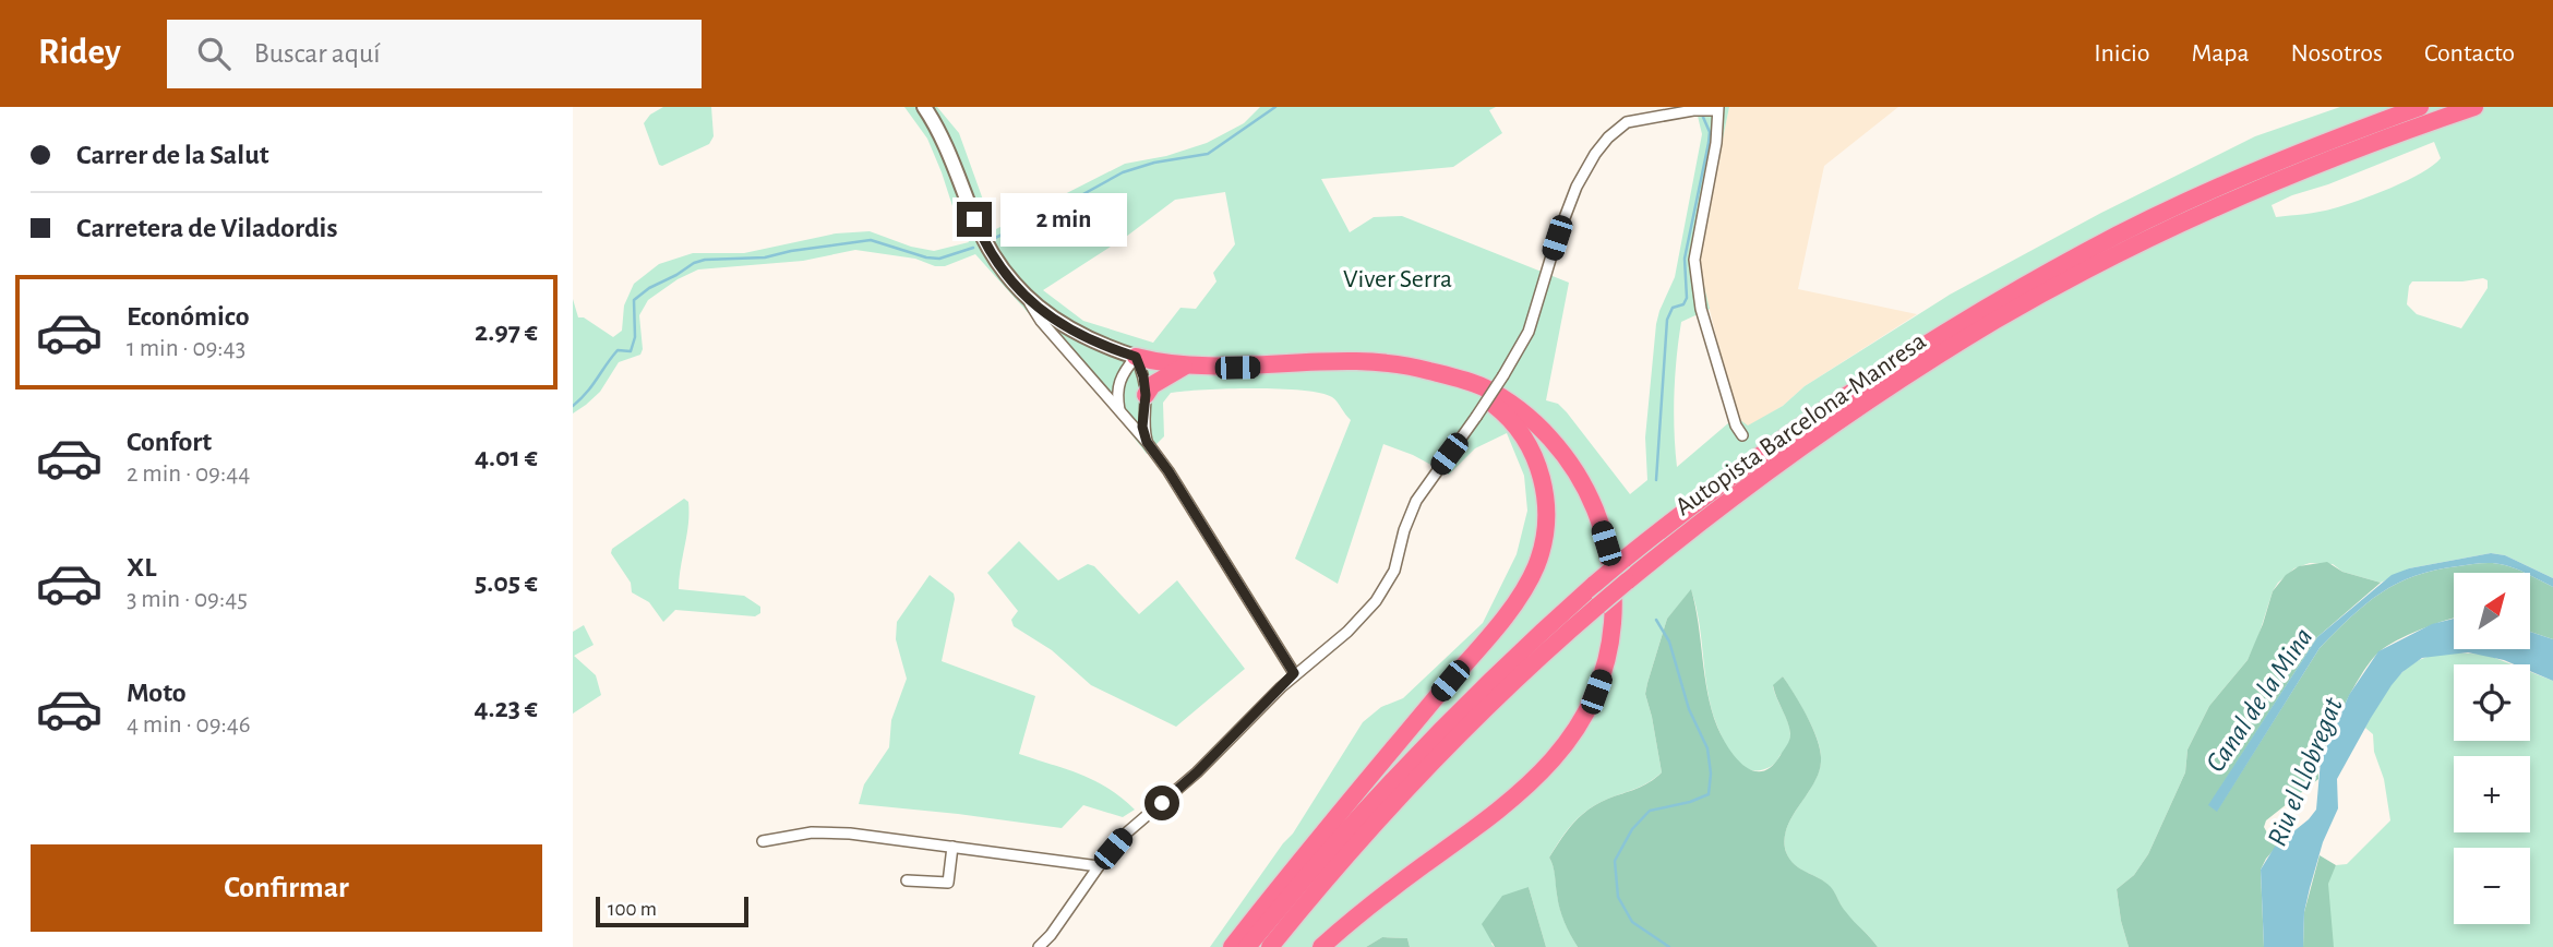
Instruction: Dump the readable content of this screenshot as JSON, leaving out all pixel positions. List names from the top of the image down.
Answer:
{
  "streets": {
    "highway": ["Autopista Barcelona-Manresa"]
  },
  "water": ["Canal de la Mina", "Riu el Llobregat"],
  "parks": ["Viver Serra"],
  "scale_bar": "100 m",
  "north": "top right",
  "page": {
    "header": "Ridey",
    "search": "Buscar aquí",
    "nav": [
      "Inicio",
      "Mapa",
      "Nosotros",
      "Contacto"
    ],
    "banner": ["Carrer de la Salut", "Carretera de Viladordis"],
    "bubble": "2 min",
    "list": [
      {
        "name": "Económico",
        "note": "1 min · 09:43",
        "value": "2.97 €"
      },
      {
        "name": "Confort",
        "note": "2 min · 09:44",
        "value": "4.01 €"
      },
      {
        "name": "XL",
        "note": "3 min · 09:45",
        "value": "5.05 €"
      },
      {
        "name": "Moto",
        "note": "4 min · 09:46",
        "value": "4.23 €"
      }
    ],
    "map_buttons": ["+", "−"],
    "buttons": "Confirmar",
    "scale": "100 m"
  }
}
